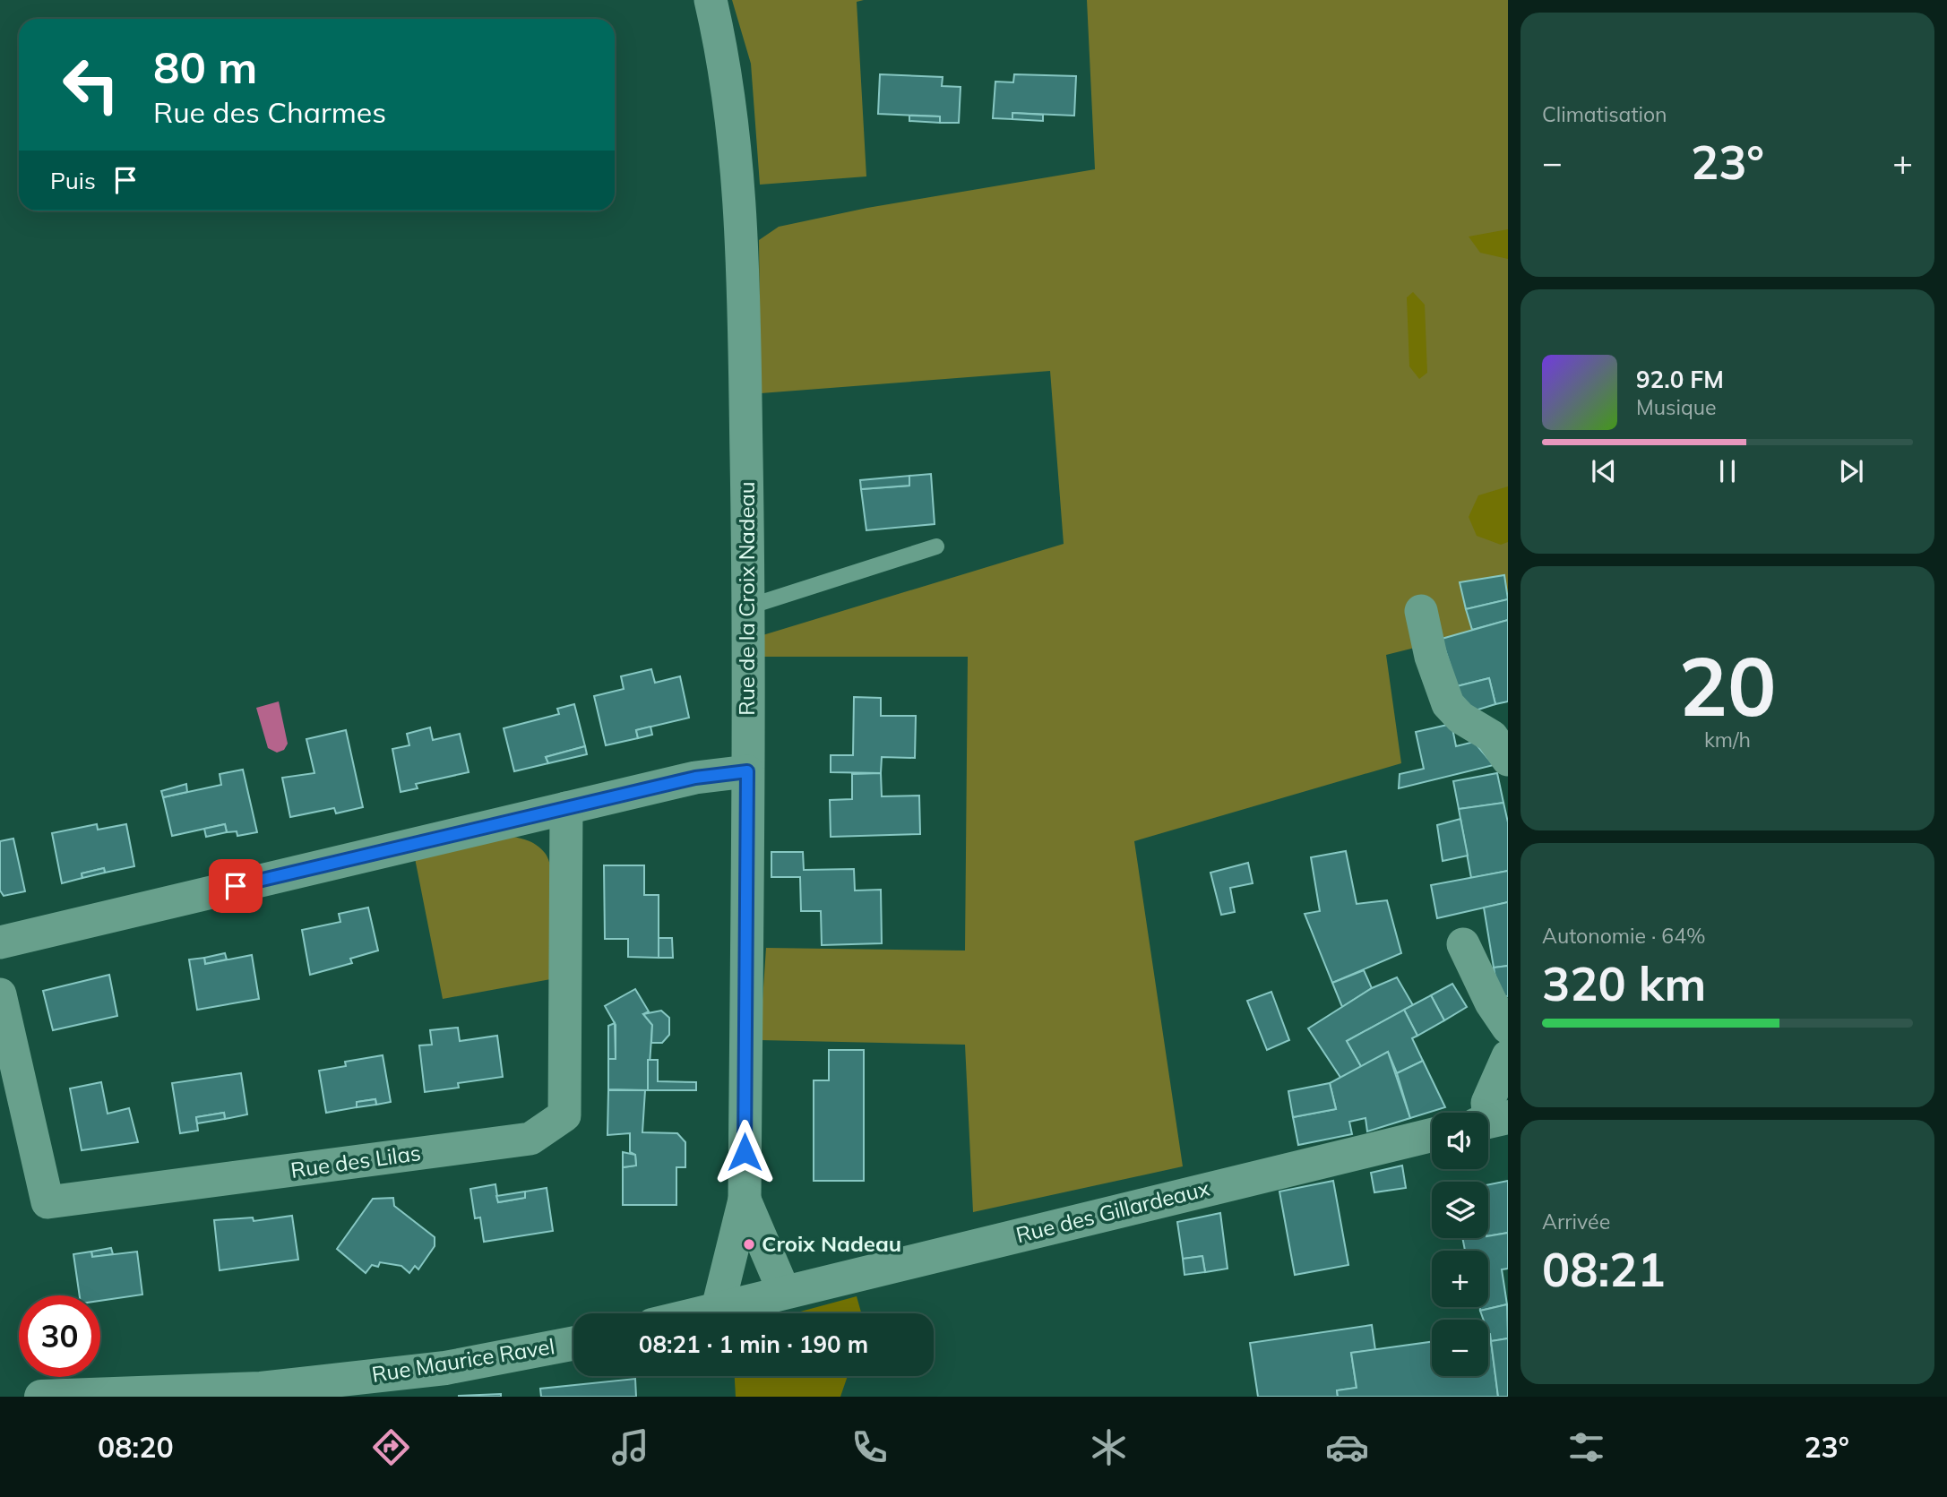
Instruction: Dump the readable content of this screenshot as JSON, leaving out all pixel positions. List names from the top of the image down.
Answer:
{
  "streets": {
    "street": [
      "Rue de la Croix Nadeau",
      "Rue des Lilas",
      "Rue des Gillardeaux",
      "Rue Maurice Ravel"
    ]
  },
  "places": ["Croix Nadeau"],
  "page": {
    "tile": [
      "Climatisation",
      ["20", "km/h"],
      ["Autonomie · 64%", "320 km"],
      ["Arrivée", "08:21"]
    ],
    "turn": ["80 m", "Rue des Charmes"],
    "heat": ["−", "23°", "+"],
    "then": "Puis",
    "song": ["92.0 FM", "Musique"],
    "map_buttons": ["+", "−"],
    "limit": "30",
    "trip": "08:21 · 1 min · 190 m",
    "tabs": ["08:20", "23°"]
  }
}
